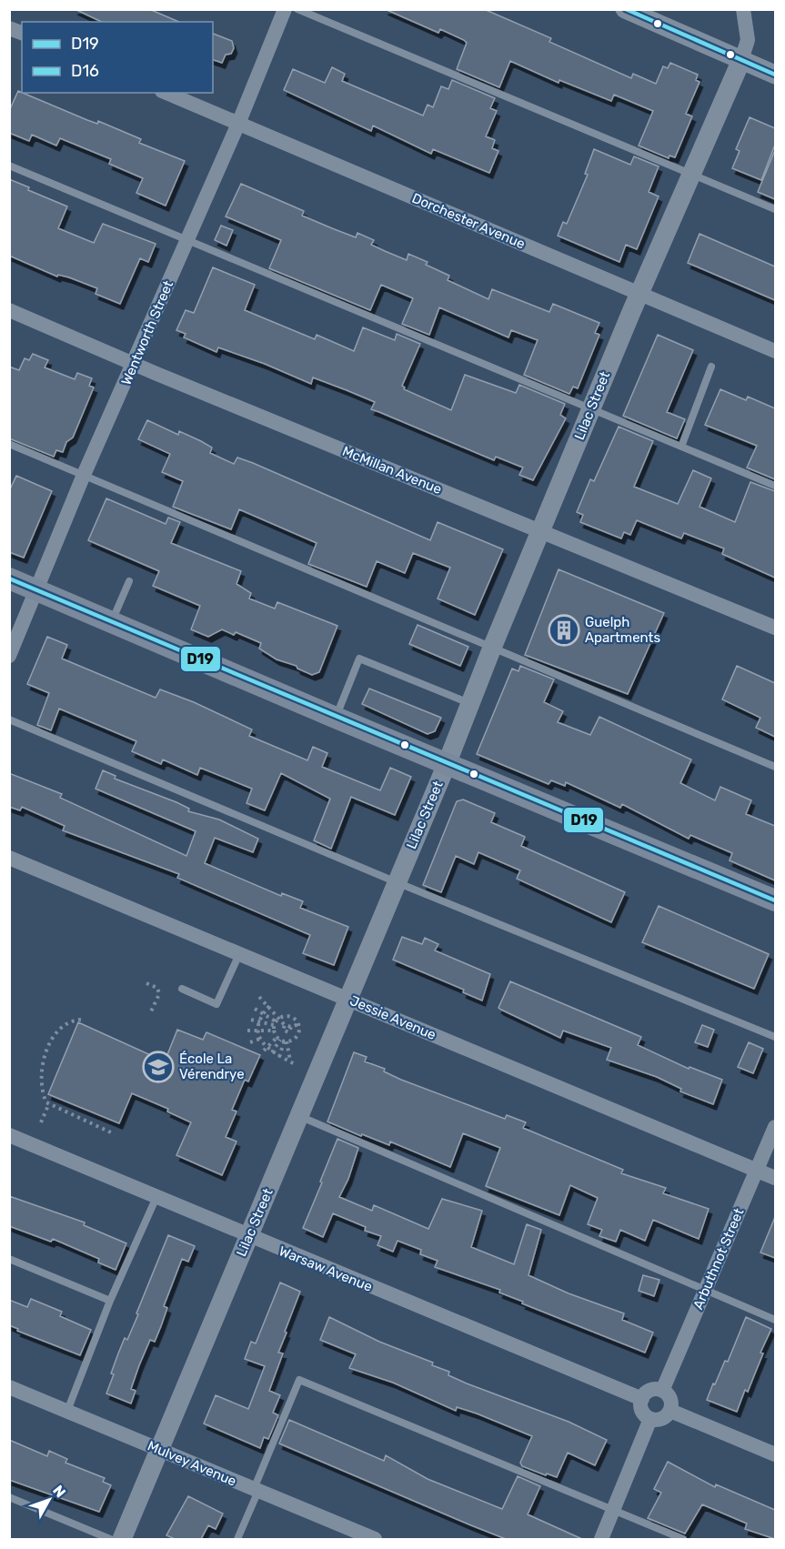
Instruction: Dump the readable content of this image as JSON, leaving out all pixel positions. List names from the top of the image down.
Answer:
{
  "streets": {
    "street": [
      "Dorchester Avenue",
      "Wentworth Street",
      "Lilac Street",
      "McMillan Avenue",
      "Jessie Avenue",
      "Arbuthnot Street",
      "Warsaw Avenue",
      "Mulvey Avenue"
    ]
  },
  "crossings": [
    ["Dorchester Avenue", "Wentworth Street"],
    ["Dorchester Avenue", "Lilac Street"],
    ["Wentworth Street", "McMillan Avenue"],
    ["Lilac Street", "McMillan Avenue"],
    ["Lilac Street", "Jessie Avenue"],
    ["Lilac Street", "Warsaw Avenue"],
    ["Lilac Street", "Mulvey Avenue"],
    ["Jessie Avenue", "Arbuthnot Street"],
    ["Arbuthnot Street", "Warsaw Avenue"]
  ],
  "places": {
    "building": ["Guelph Apartments"],
    "school or university": ["École La Vérendrye"]
  },
  "lines": ["transit line D16", "transit line D19"],
  "legend": ["D19", "D16"],
  "north": "top right"
}
